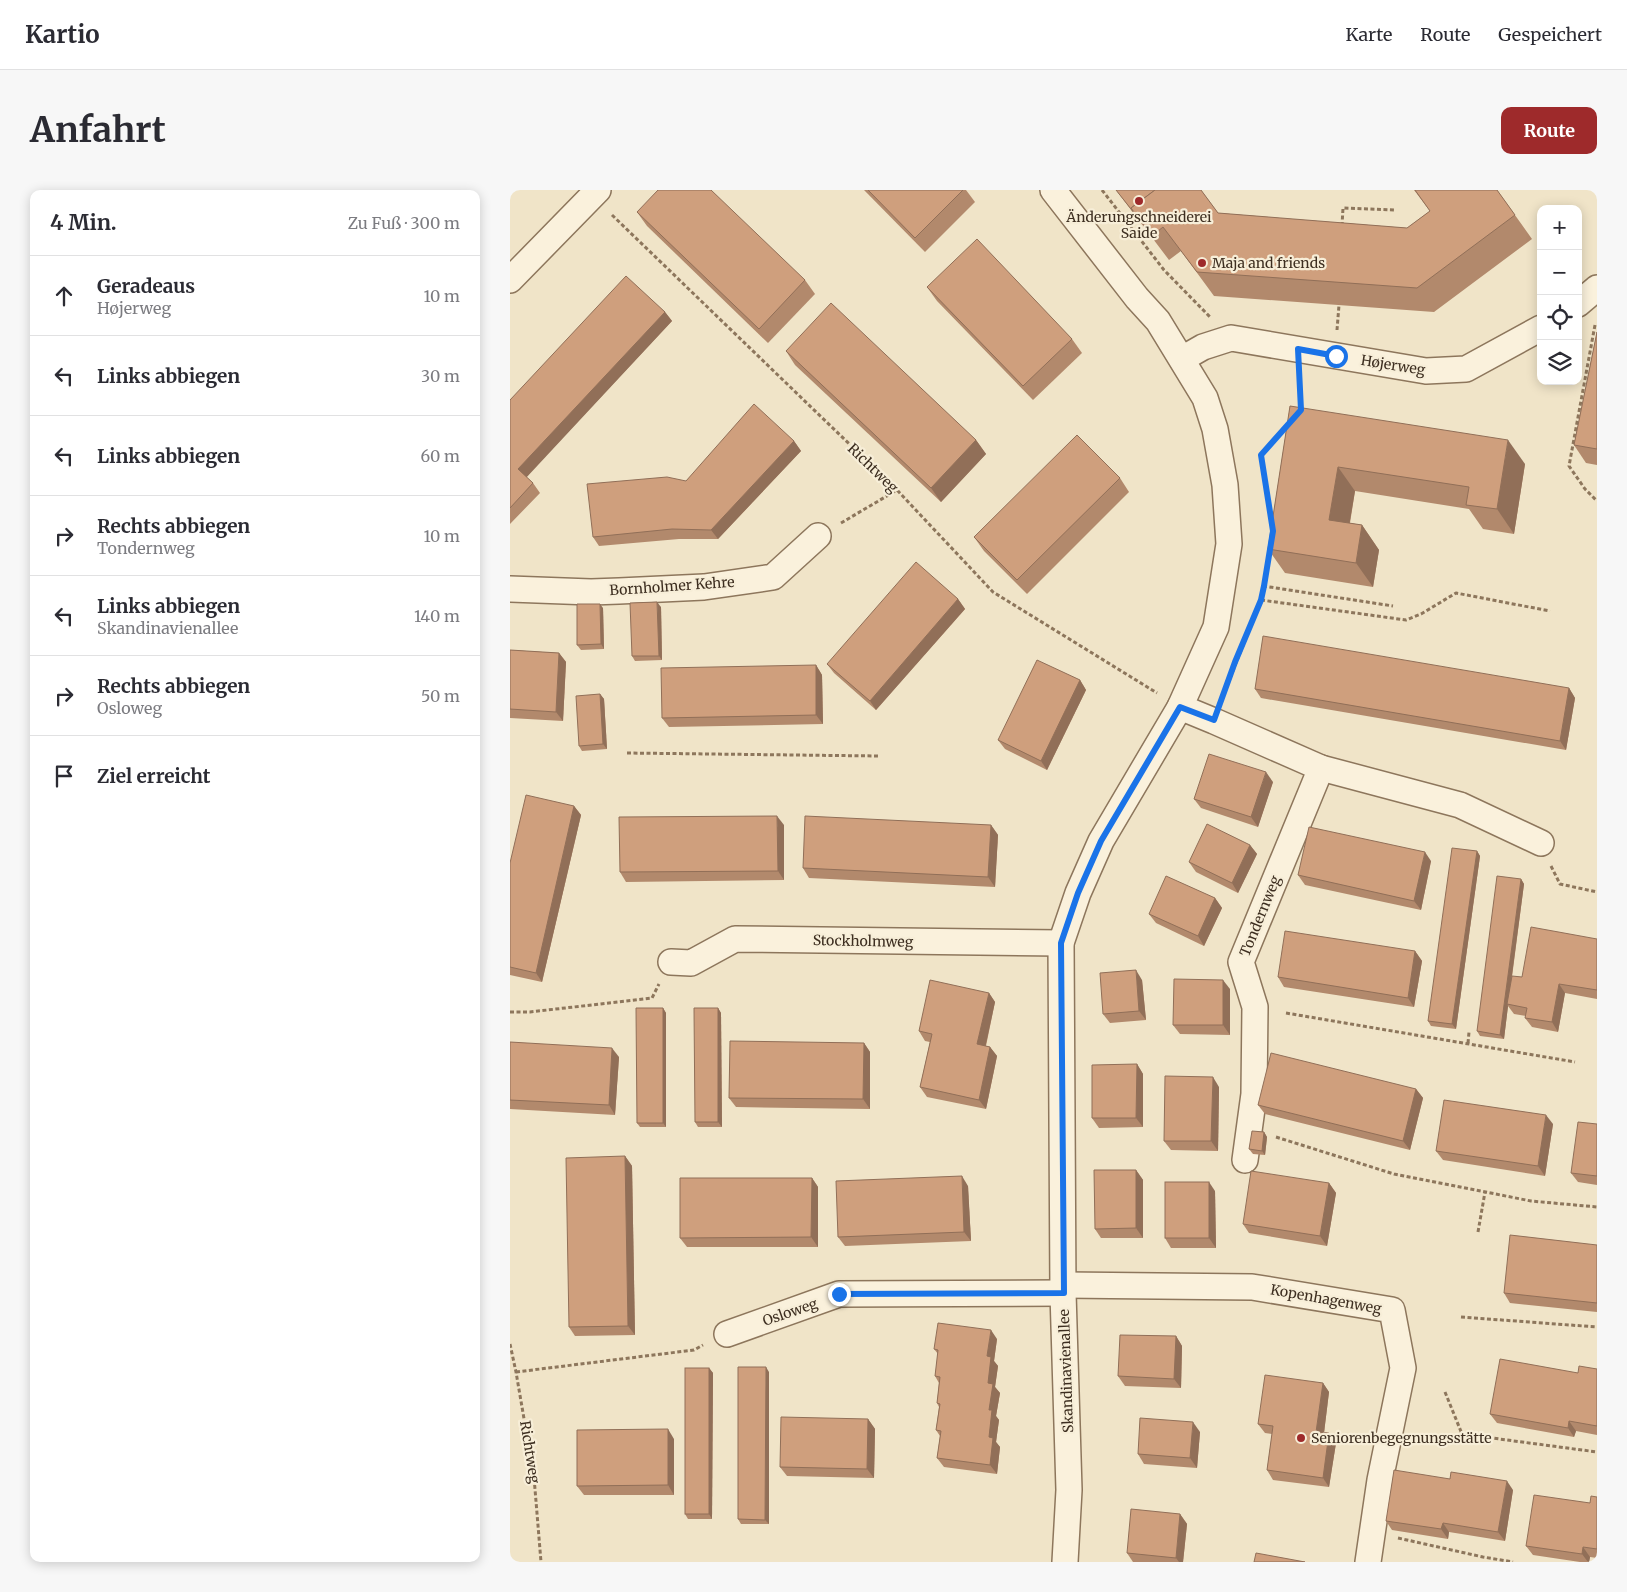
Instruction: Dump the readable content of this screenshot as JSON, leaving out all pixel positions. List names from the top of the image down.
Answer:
{
  "streets": {
    "street": [
      "Højerweg",
      "Bornholmer Kehre",
      "Tondernweg",
      "Stockholmweg",
      "Kopenhagenweg",
      "Osloweg",
      "Skandinavienallee"
    ],
    "path": ["Richtweg"]
  },
  "crossings": [
    ["Højerweg", "Skandinavienallee"],
    ["Richtweg", "Skandinavienallee"],
    ["Stockholmweg", "Skandinavienallee"],
    ["Kopenhagenweg", "Osloweg"],
    ["Kopenhagenweg", "Skandinavienallee"],
    ["Osloweg", "Skandinavienallee"]
  ],
  "places": ["Änderungschneiderei Saide", "Maja and friends", "Seniorenbegegnungsstätte"],
  "page": {
    "header": "Kartio",
    "nav": ["Karte", "Route", "Gespeichert"],
    "buttons": "Route",
    "title": "Anfahrt",
    "heading": ["4 Min.", "Zu Fuß · 300 m"],
    "map_buttons": ["+", "−"],
    "list": [
      ["Geradeaus", "Højerweg", "10 m"],
      ["Links abbiegen", "30 m"],
      ["Links abbiegen", "60 m"],
      ["Rechts abbiegen", "Tondernweg", "10 m"],
      ["Links abbiegen", "Skandinavienallee", "140 m"],
      ["Rechts abbiegen", "Osloweg", "50 m"],
      "Ziel erreicht"
    ]
  }
}
